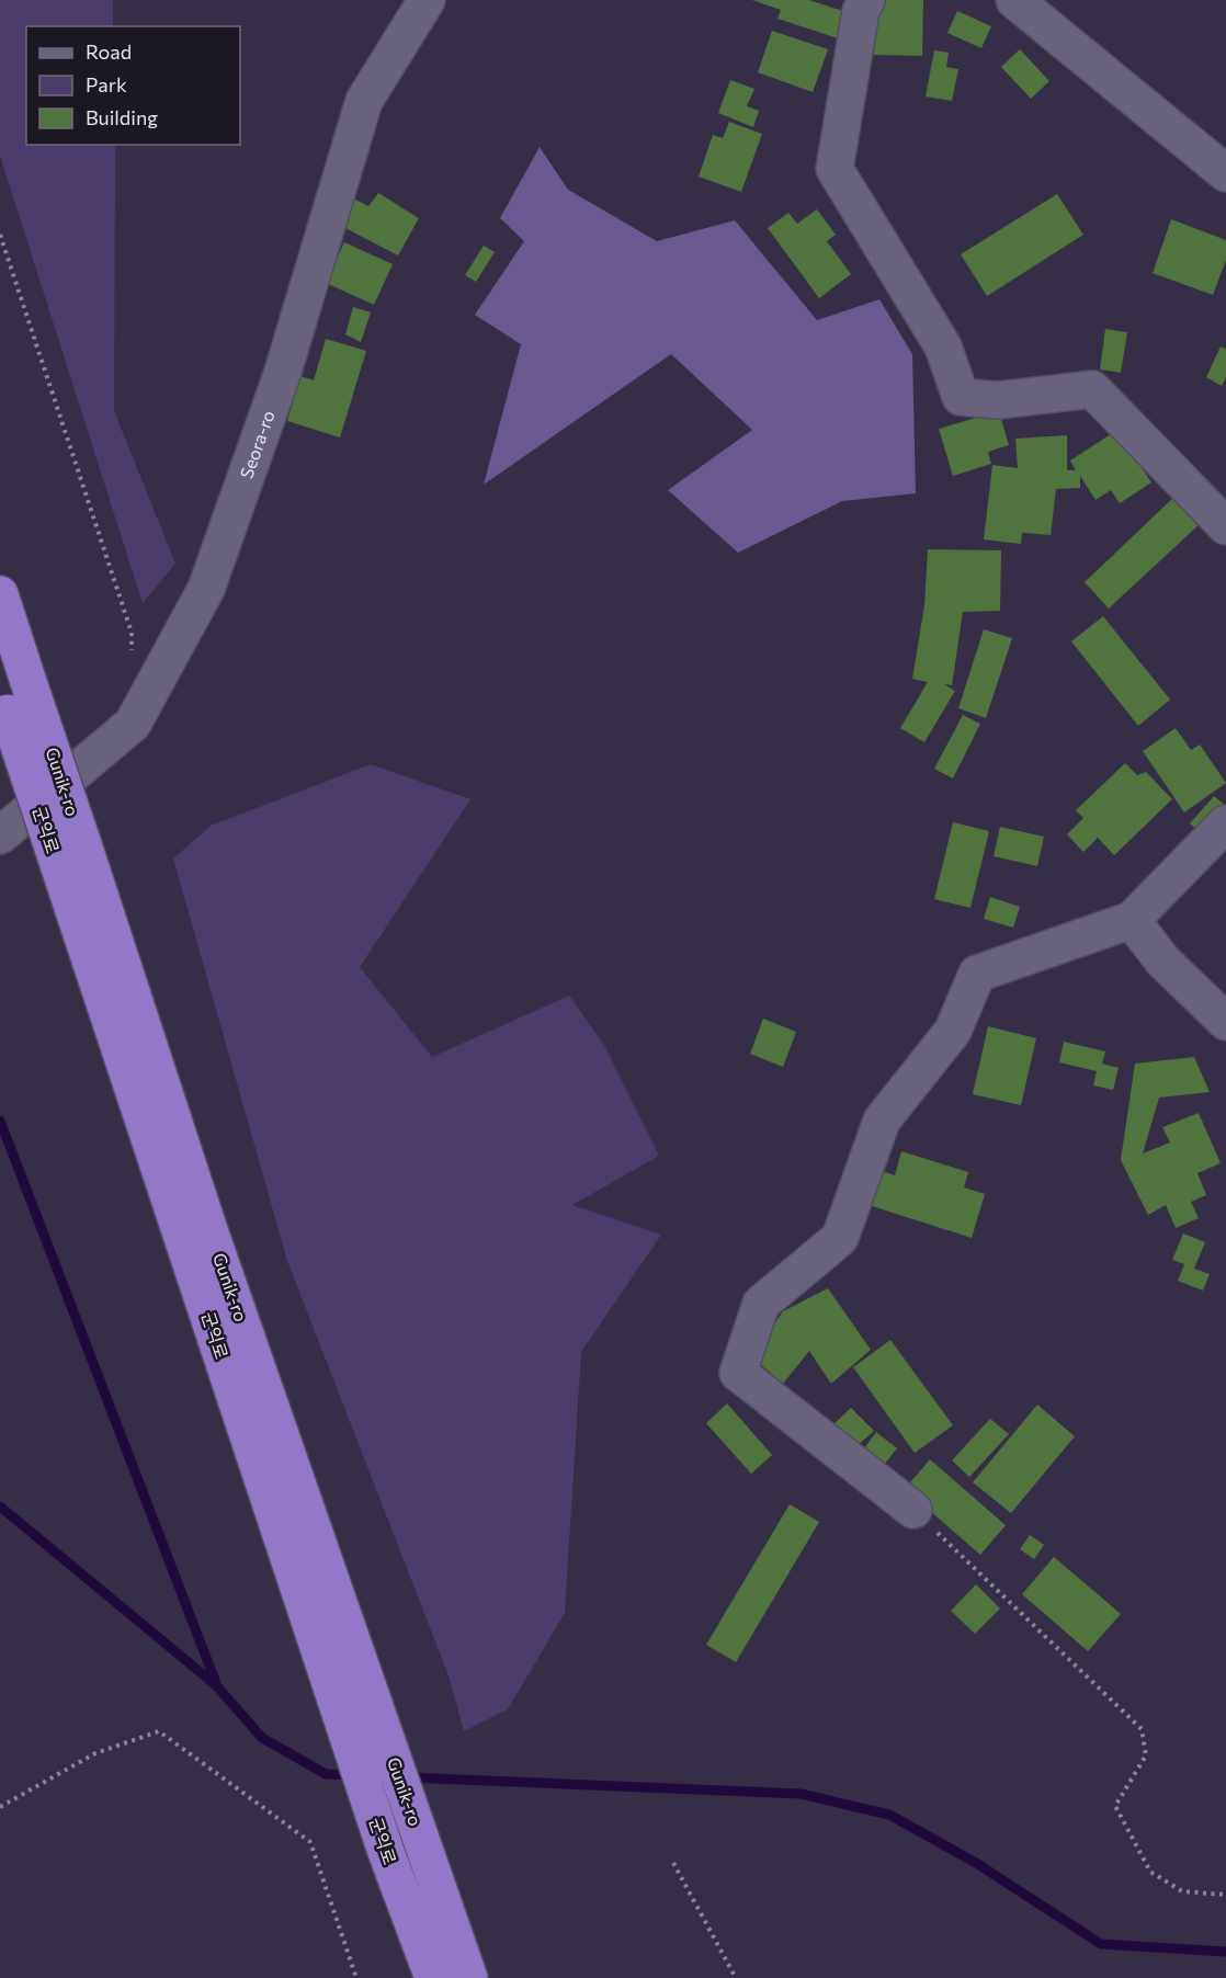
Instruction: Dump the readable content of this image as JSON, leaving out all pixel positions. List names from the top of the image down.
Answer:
{
  "streets": {
    "highway": ["Gunik-ro", "군익로"],
    "street": ["Seora-ro"]
  },
  "crossings": [
    ["Gunik-ro", "군익로"]
  ],
  "legend": ["Road", "Park", "Building"]
}
